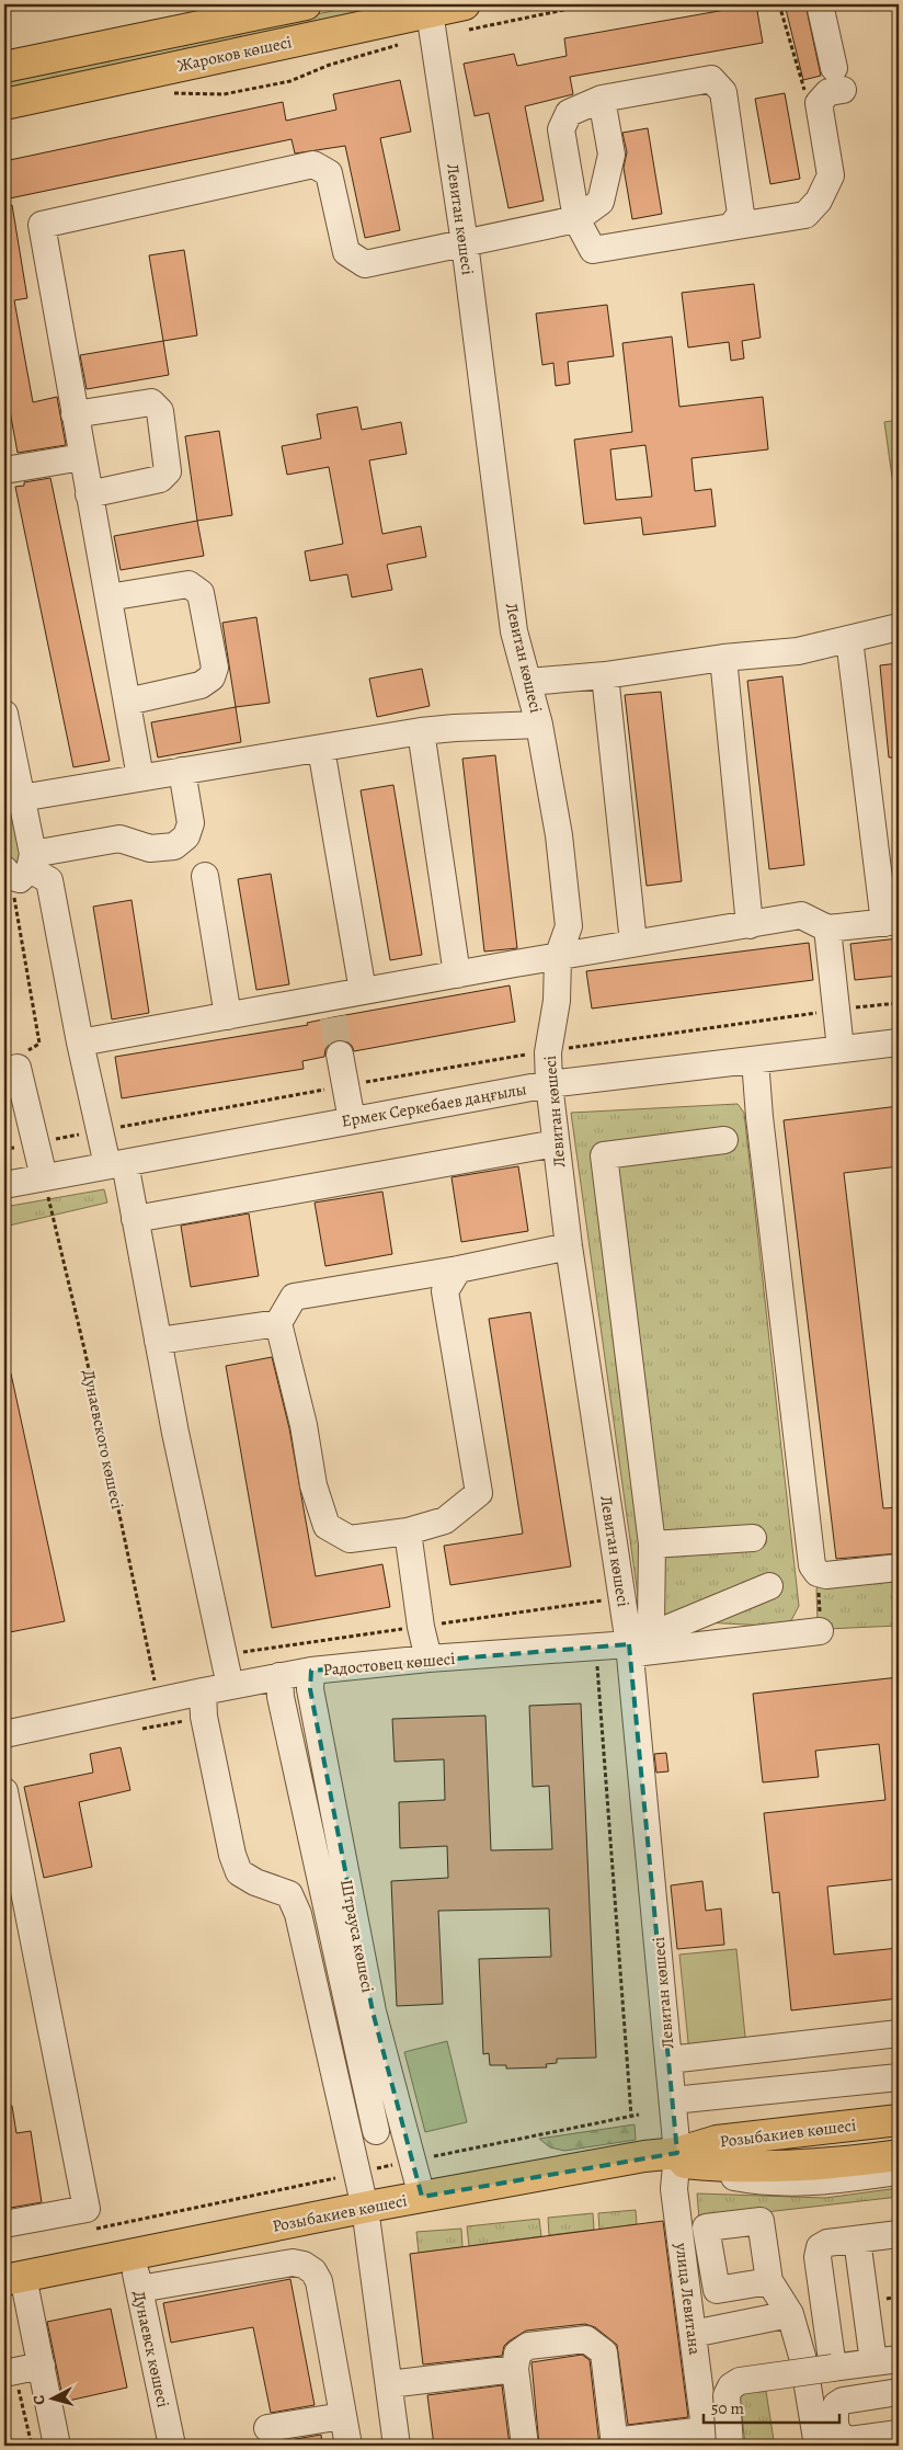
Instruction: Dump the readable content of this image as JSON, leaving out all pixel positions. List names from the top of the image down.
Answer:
{
  "streets": {
    "main road": ["Жароков көшесі", "Розыбакиев көшесі"],
    "street": [
      "Левитан көшесі",
      "Ермек Серкебаев даңғылы",
      "Радостовец көшесі",
      "Штрауса көшесі",
      "улица Левитана",
      "Дунаевск көшесі"
    ],
    "path": ["Дунаевского көшесі"]
  },
  "crossings": [
    ["Жароков көшесі", "Левитан көшесі"],
    ["Левитан көшесі", "Ермек Серкебаев даңғылы"],
    ["Левитан көшесі", "Радостовец көшесі"],
    ["Левитан көшесі", "Розыбакиев көшесі"],
    ["Левитан көшесі", "улица Левитана"],
    ["Ермек Серкебаев даңғылы", "Дунаевского көшесі"],
    ["Дунаевского көшесі", "Радостовец көшесі"],
    ["Радостовец көшесі", "Штрауса көшесі"],
    ["Штрауса көшесі", "Розыбакиев көшесі"],
    ["Розыбакиев көшесі", "улица Левитана"],
    ["Розыбакиев көшесі", "Дунаевск көшесі"]
  ],
  "scale_bar": "50 m",
  "north": "left"
}
